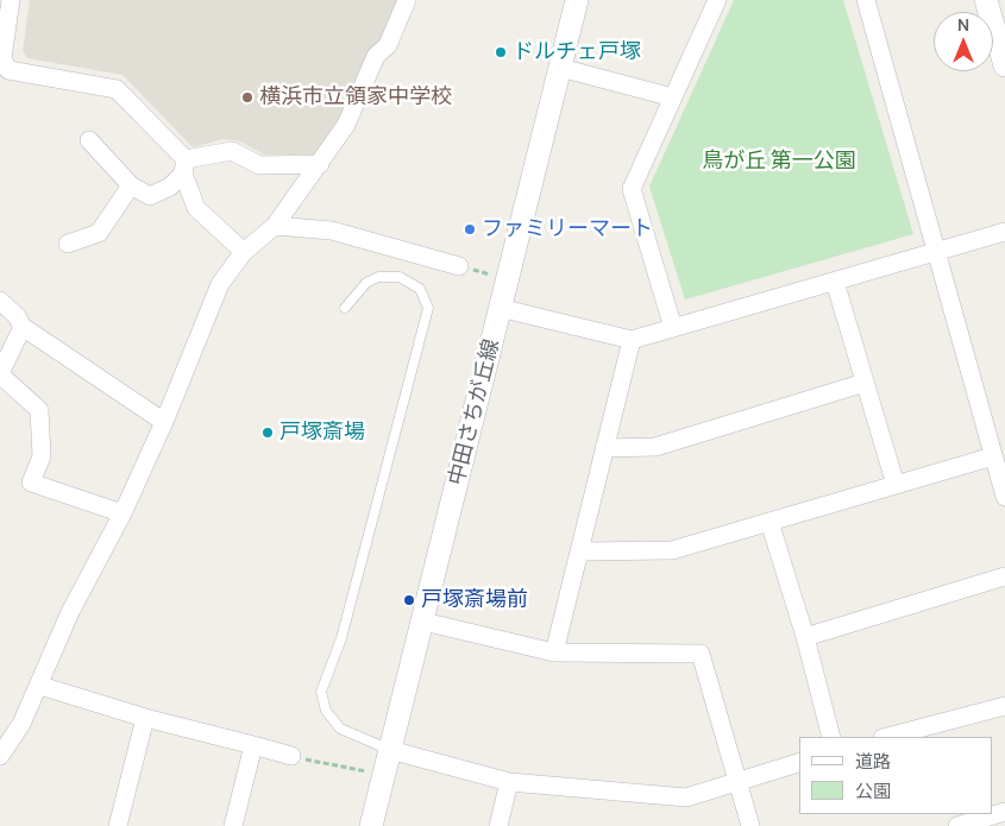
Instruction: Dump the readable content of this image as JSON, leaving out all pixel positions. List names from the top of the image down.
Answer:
{
  "streets": {
    "street": ["中田さちが丘線"]
  },
  "parks": ["鳥が丘 第一公園"],
  "places": [
    "ドルチェ戸塚",
    "横浜市立領家中学校",
    "ファミリーマート",
    "戸塚斎場",
    "戸塚斎場前"
  ],
  "legend": ["道路", "公園"],
  "north": "top"
}
